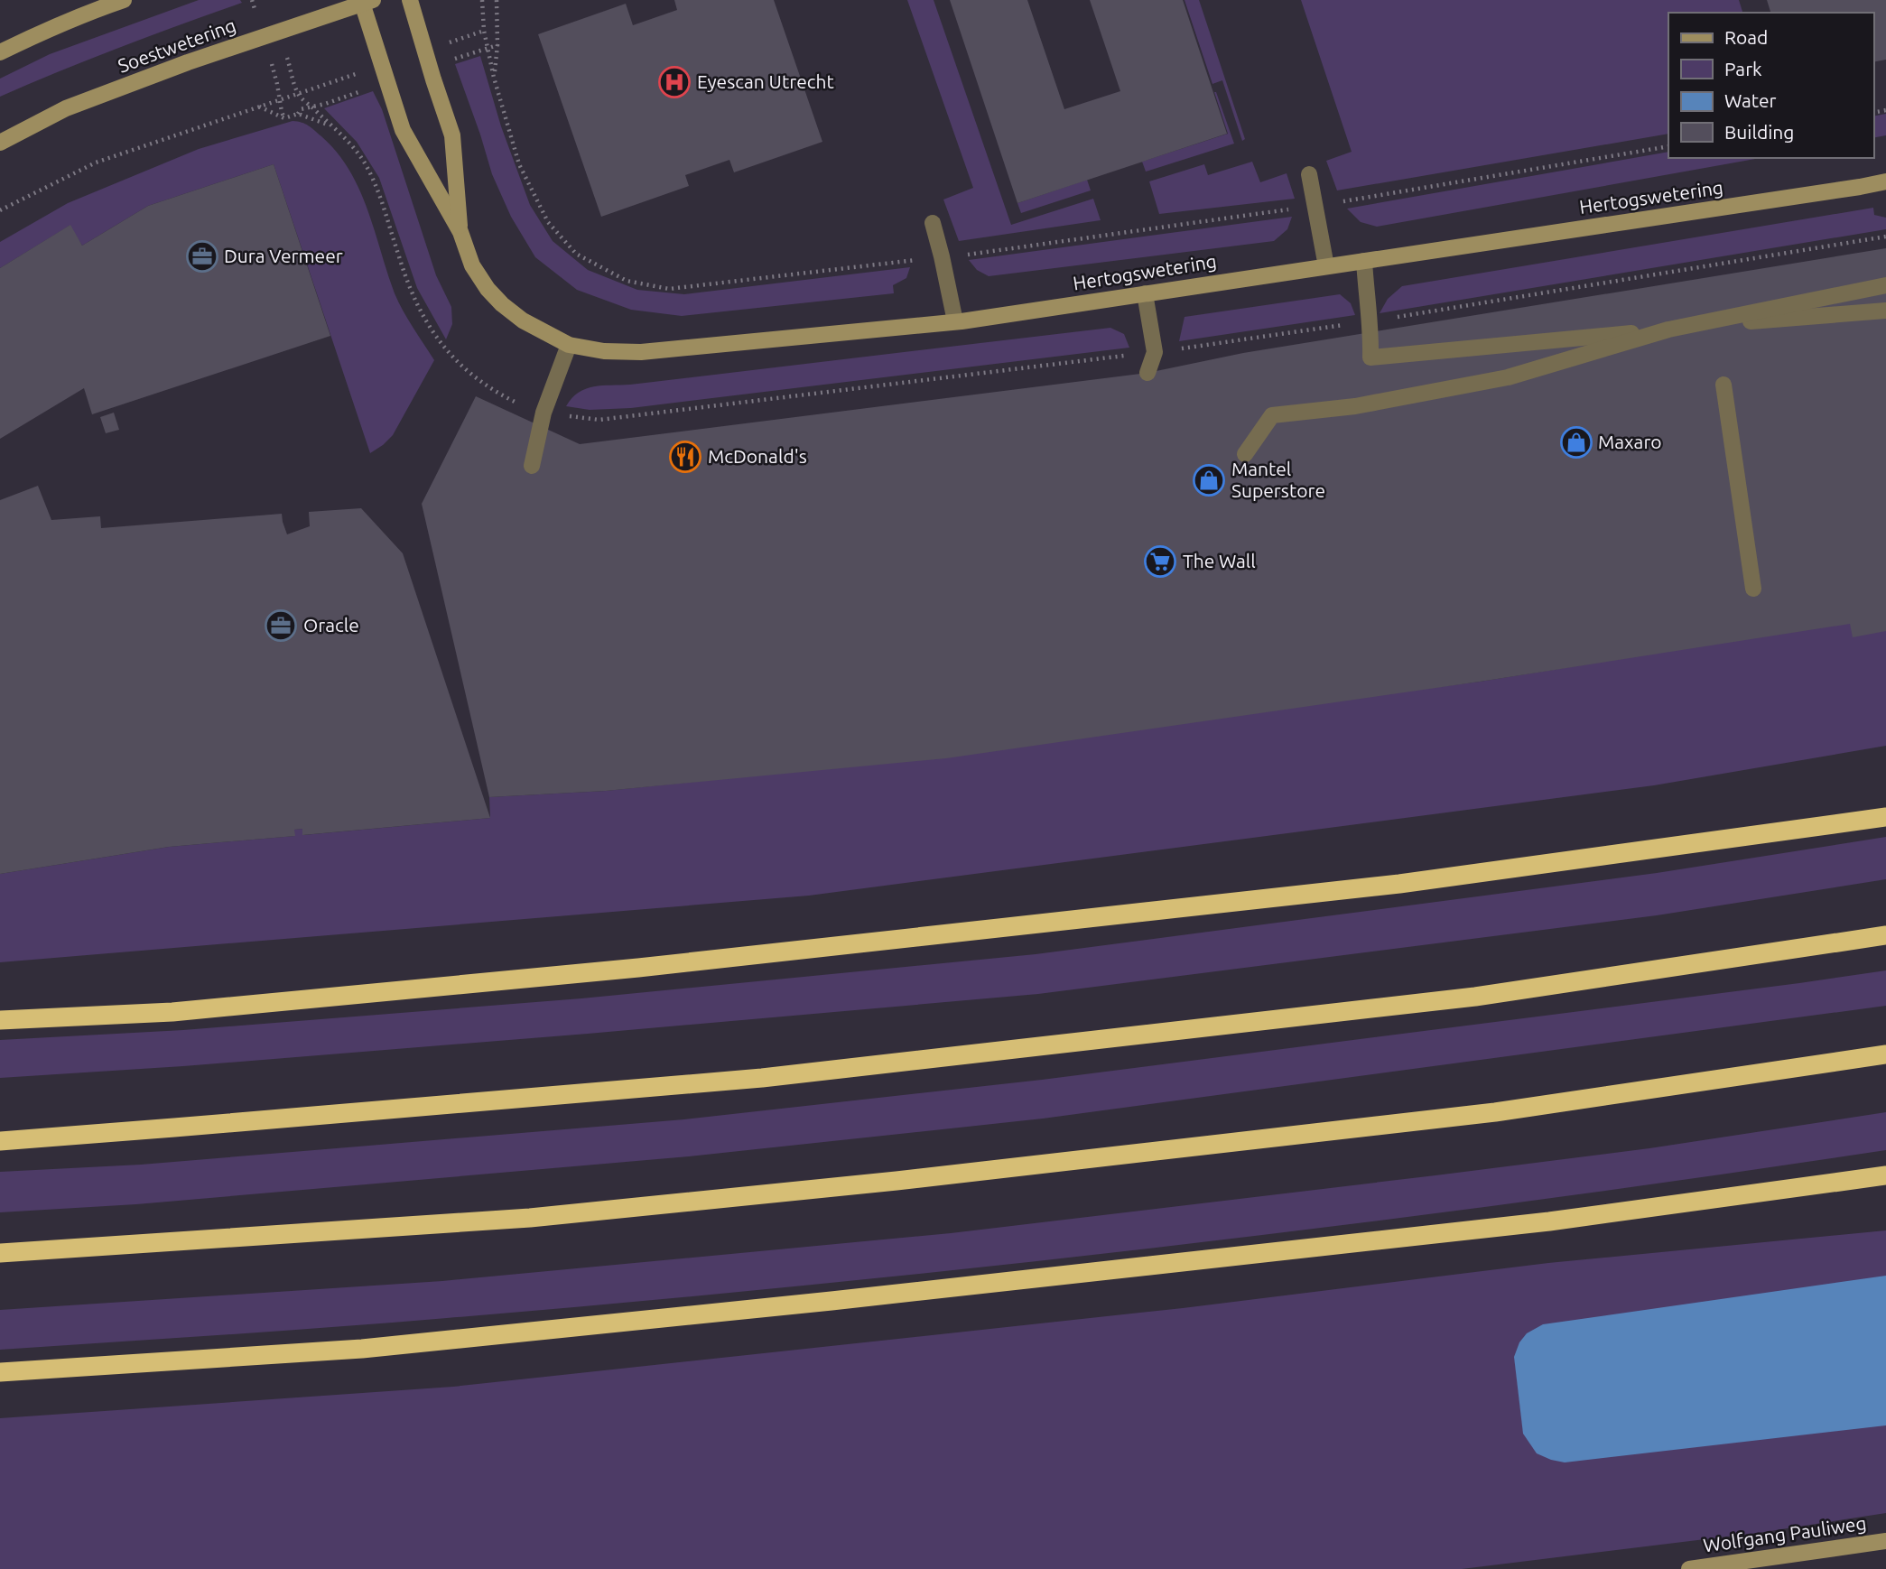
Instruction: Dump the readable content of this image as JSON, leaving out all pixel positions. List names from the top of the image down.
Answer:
{
  "streets": {
    "street": ["Soestwetering", "Hertogswetering", "Wolfgang Pauliweg"]
  },
  "crossings": [
    ["Soestwetering", "Hertogswetering"]
  ],
  "places": {
    "hospital": ["Eyescan Utrecht"],
    "office": ["Dura Vermeer", "Oracle"],
    "shop": ["Maxaro", "Mantel Superstore"],
    "restaurant": ["McDonald's"],
    "supermarket": ["The Wall"]
  },
  "legend": [
    "Road",
    "Park",
    "Water",
    "Building"
  ]
}
